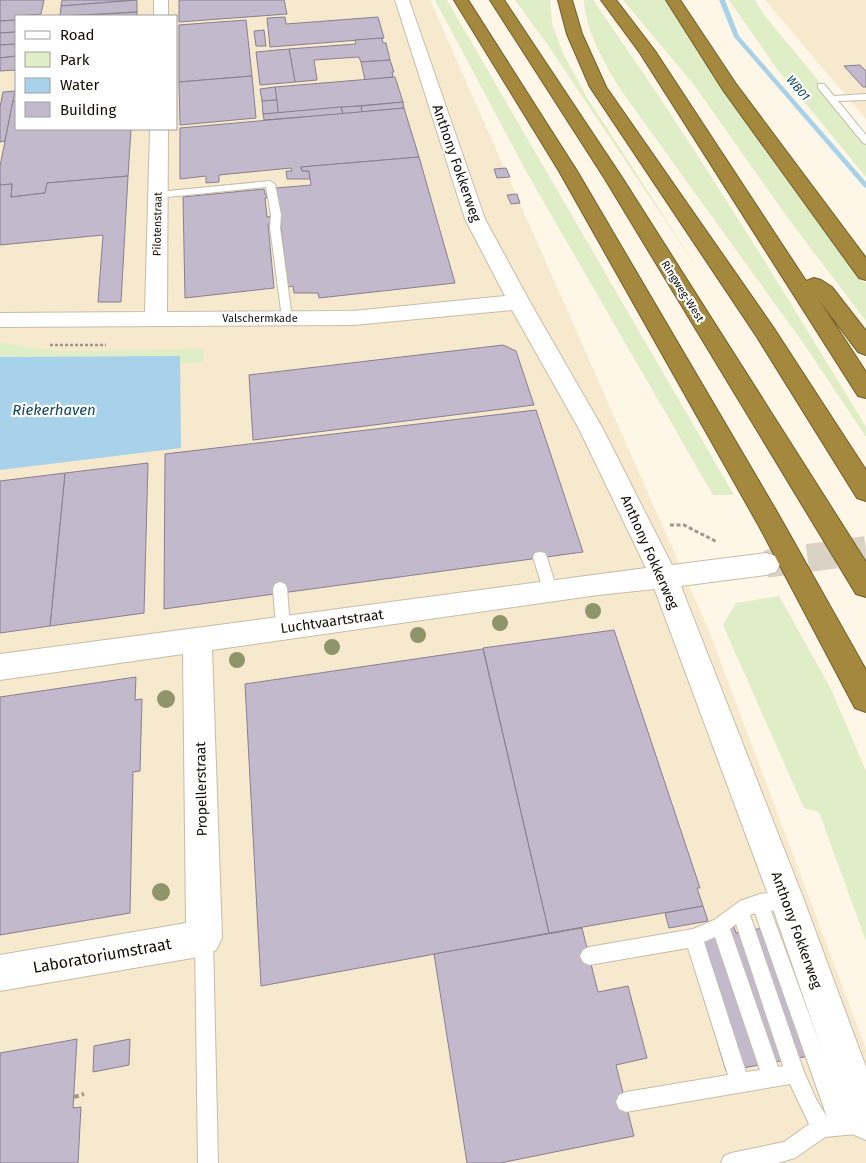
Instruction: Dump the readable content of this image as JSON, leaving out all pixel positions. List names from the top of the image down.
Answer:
{
  "streets": {
    "highway": ["Ringweg-West"],
    "street": [
      "Anthony Fokkerweg",
      "Pilotenstraat",
      "Valschermkade",
      "Luchtvaartstraat",
      "Propellerstraat",
      "Laboratoriumstraat"
    ]
  },
  "crossings": [
    ["Anthony Fokkerweg", "Valschermkade"],
    ["Anthony Fokkerweg", "Luchtvaartstraat"],
    ["Pilotenstraat", "Valschermkade"],
    ["Luchtvaartstraat", "Propellerstraat"],
    ["Propellerstraat", "Laboratoriumstraat"]
  ],
  "water": ["WB01", "Riekerhaven"],
  "legend": [
    "Road",
    "Park",
    "Water",
    "Building"
  ]
}
